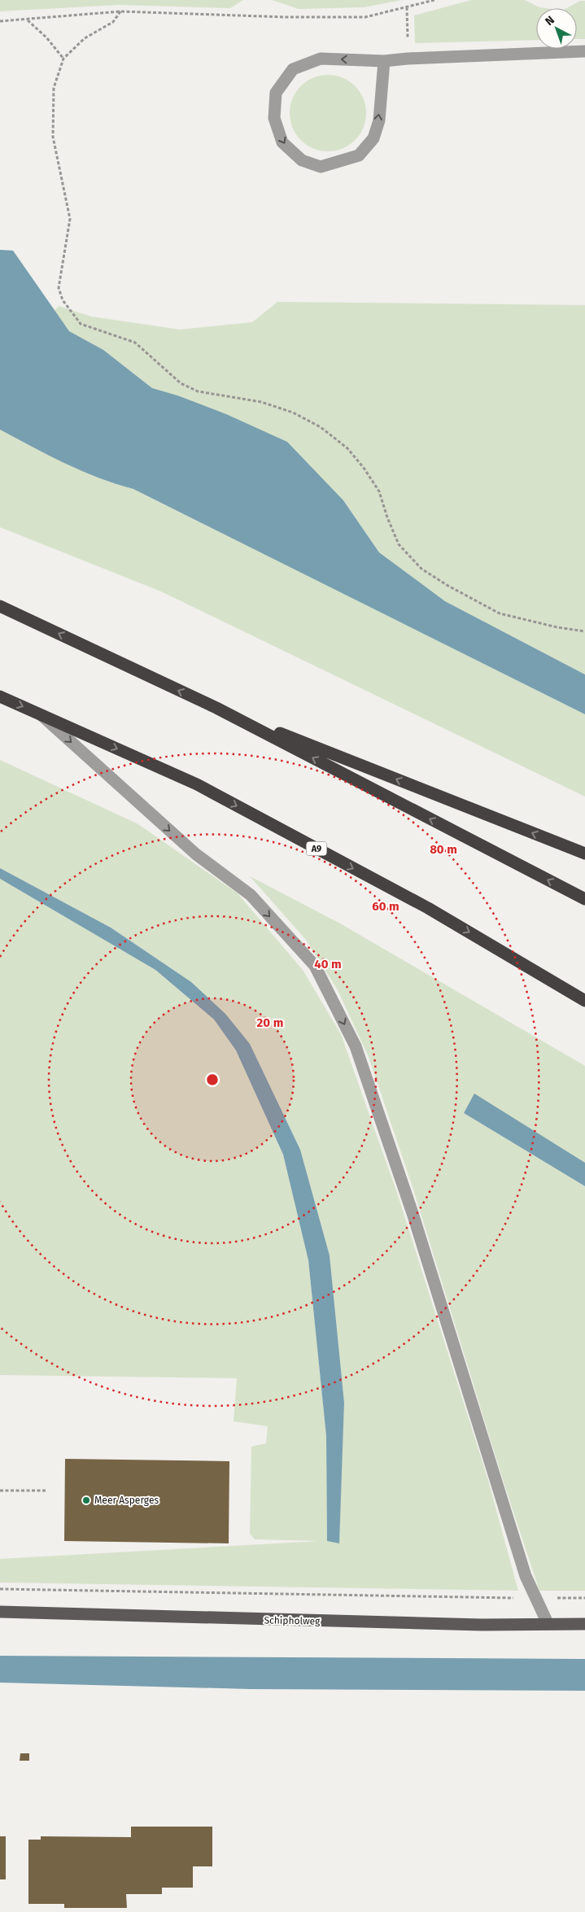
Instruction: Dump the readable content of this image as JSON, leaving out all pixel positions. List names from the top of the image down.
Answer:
{
  "streets": {
    "highway": ["A9"],
    "main road": ["Schipholweg"]
  },
  "places": ["Meer Asperges"],
  "north": "top left",
  "rings": [
    "80 m",
    "60 m",
    "40 m",
    "20 m"
  ]
}
